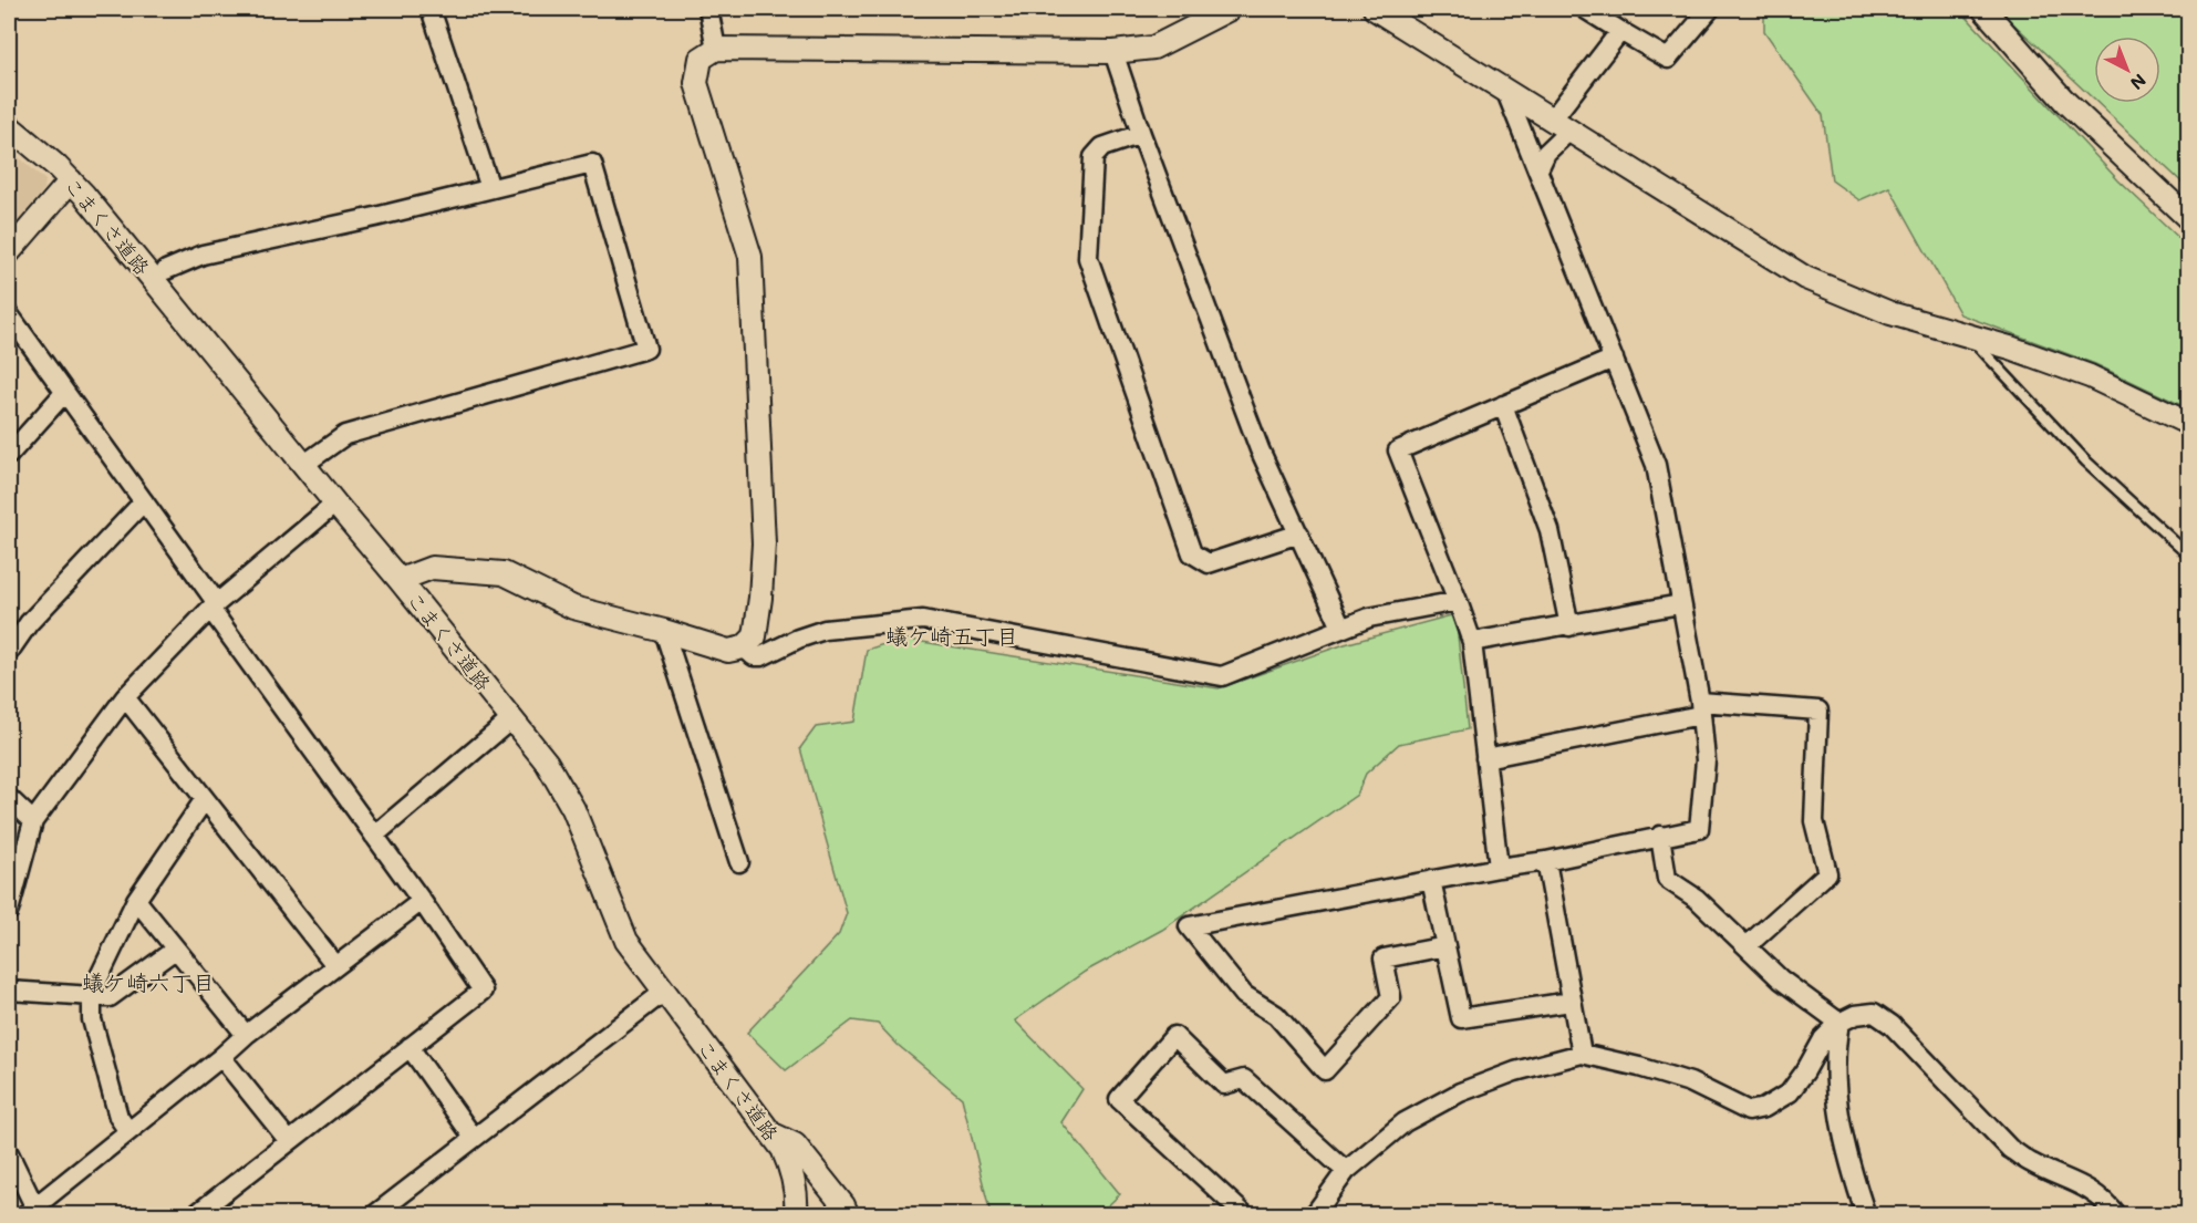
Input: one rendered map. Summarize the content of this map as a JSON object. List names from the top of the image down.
{
  "streets": {
    "street": ["こまくさ道路"]
  },
  "districts": ["蟻ケ崎五丁目", "蟻ケ崎六丁目"],
  "north": "bottom right"
}
